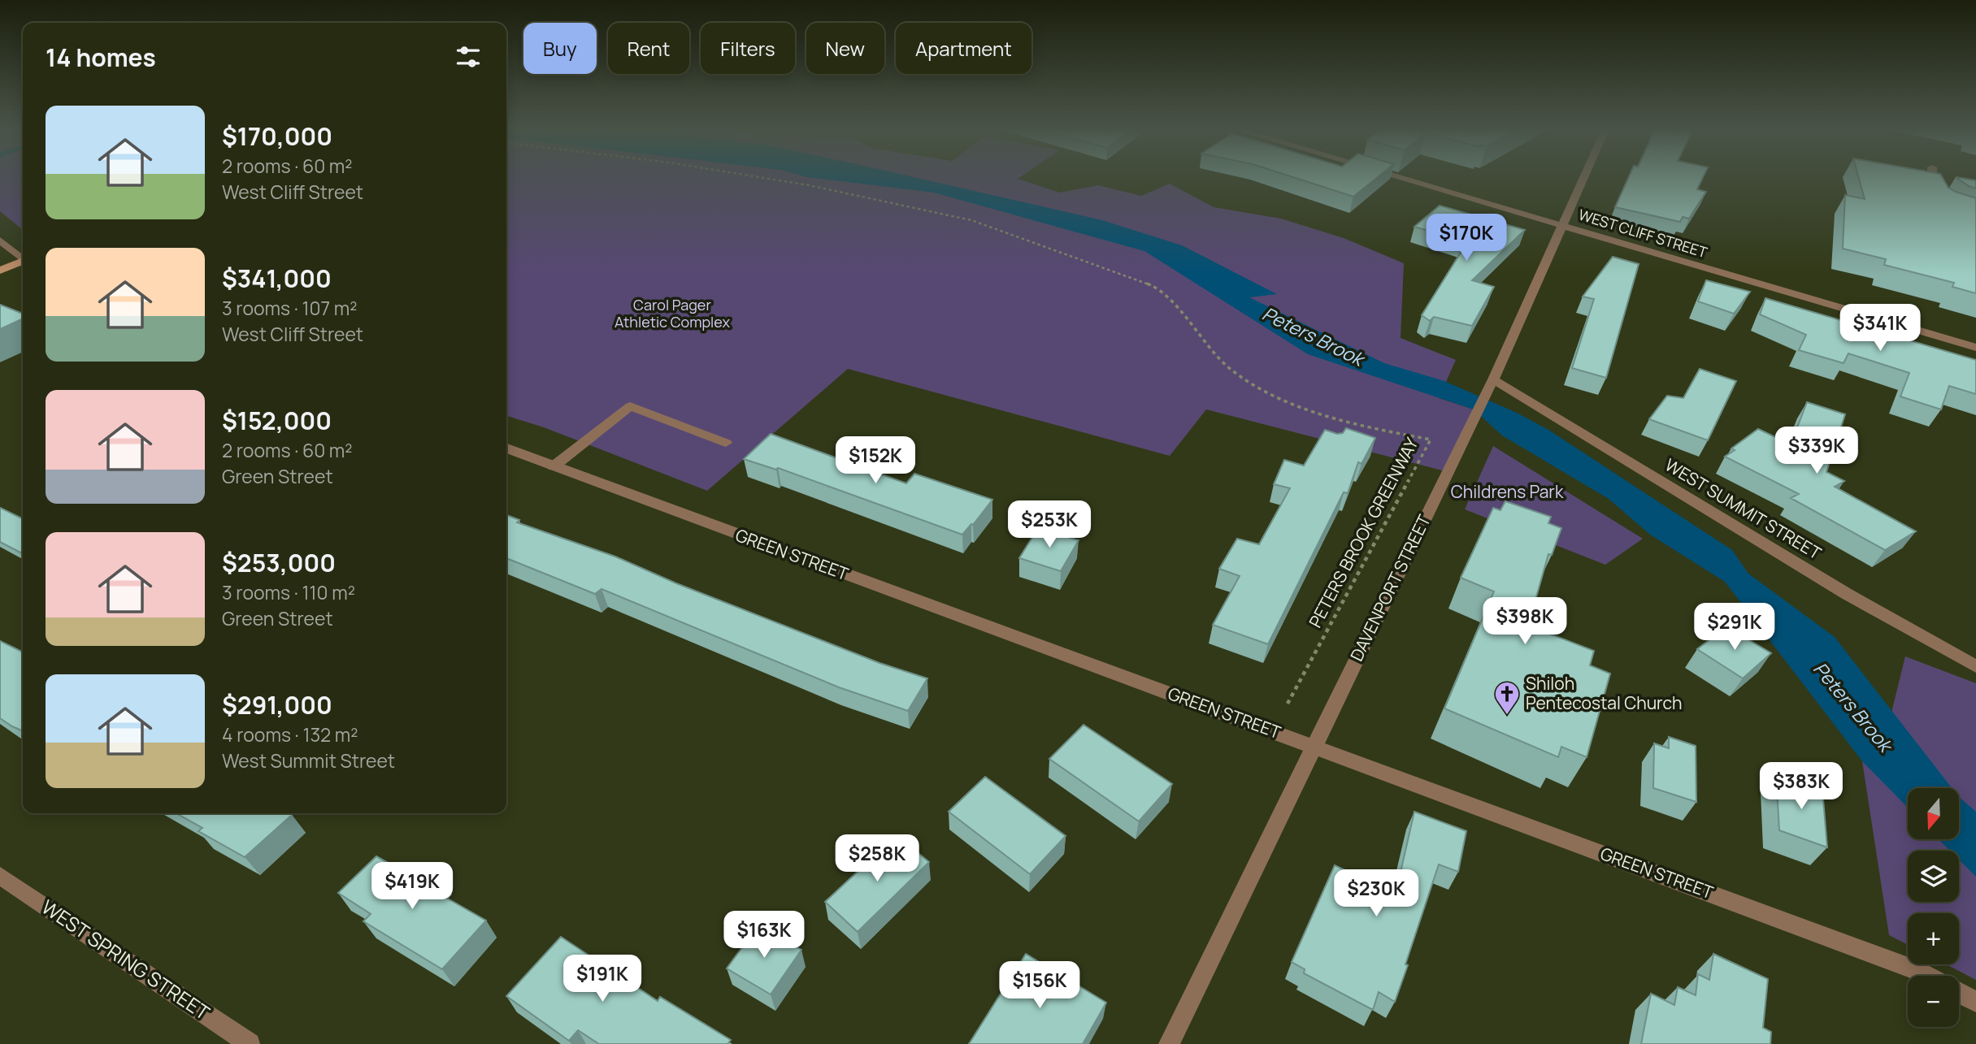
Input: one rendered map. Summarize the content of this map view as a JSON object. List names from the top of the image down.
{
  "streets": {
    "street": [
      "WEST CLIFF STREET",
      "WEST SUMMIT STREET",
      "GREEN STREET",
      "DAVENPORT STREET",
      "WEST SPRING STREET"
    ],
    "path": ["PETERS BROOK GREENWAY"]
  },
  "crossings": [
    ["WEST CLIFF STREET", "DAVENPORT STREET"],
    ["WEST SUMMIT STREET", "DAVENPORT STREET"],
    ["GREEN STREET", "DAVENPORT STREET"]
  ],
  "water": ["Peters Brook"],
  "parks": ["Carol Pager Athletic Complex", "Childrens Park"],
  "places": {
    "church": ["Shiloh Pentecostal Church"]
  },
  "north": "bottom",
  "page": {
    "chip": [
      "Buy",
      "Rent",
      "Filters",
      "New",
      "Apartment"
    ],
    "heading": "14 homes",
    "list": [
      {
        "name": "$170,000",
        "note": "2 rooms · 60 m² · West Cliff Street"
      },
      {
        "name": "$341,000",
        "note": "3 rooms · 107 m² · West Cliff Street"
      },
      {
        "name": "$152,000",
        "note": "2 rooms · 60 m² · Green Street"
      },
      {
        "name": "$253,000",
        "note": "3 rooms · 110 m² · Green Street"
      },
      {
        "name": "$291,000",
        "note": "4 rooms · 132 m² · West Summit Street"
      }
    ],
    "price": [
      "$170K",
      "$341K",
      "$339K",
      "$152K",
      "$253K",
      "$398K",
      "$291K",
      "$383K",
      "$258K",
      "$419K",
      "$230K",
      "$163K",
      "$191K",
      "$156K"
    ],
    "map_buttons": ["+", "−"]
  }
}
